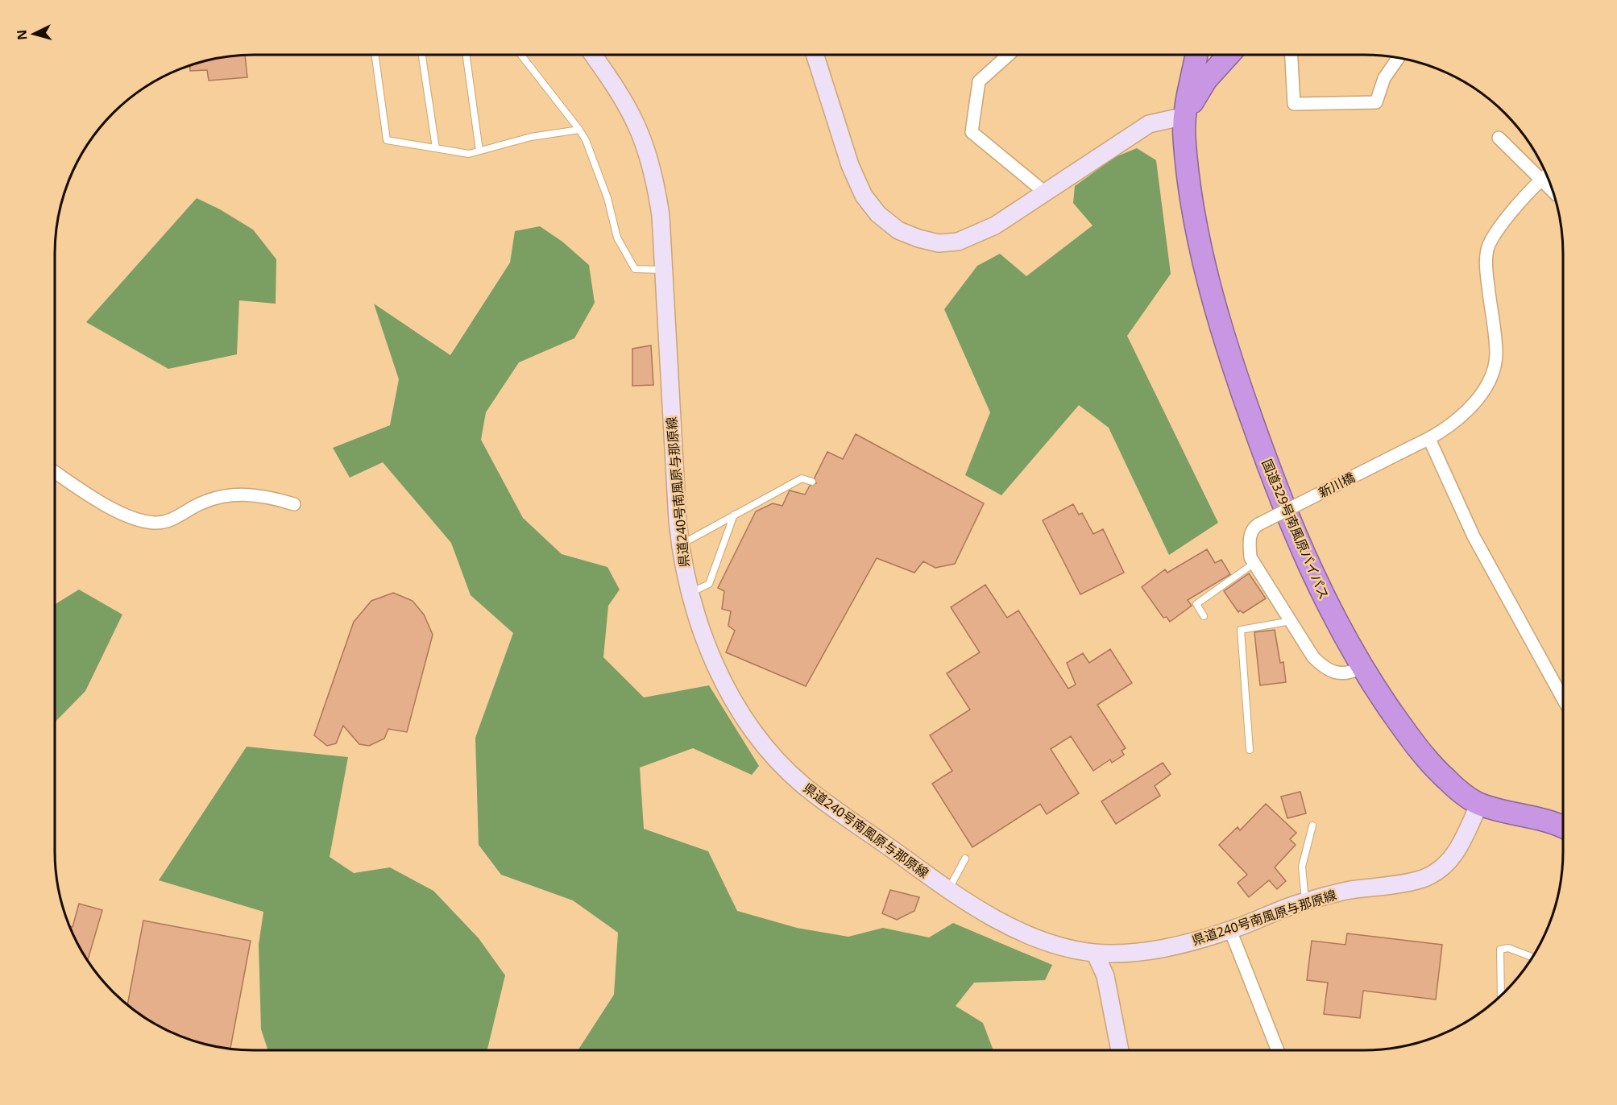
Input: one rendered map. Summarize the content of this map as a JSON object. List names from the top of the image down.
{
  "streets": {
    "highway": ["国道329号南風原バイパス"],
    "main road": ["県道240号南風原与那原線"],
    "street": ["新川橋"]
  },
  "crossings": [
    ["県道240号南風原与那原線", "国道329号南風原バイパス"]
  ],
  "north": "left"
}
